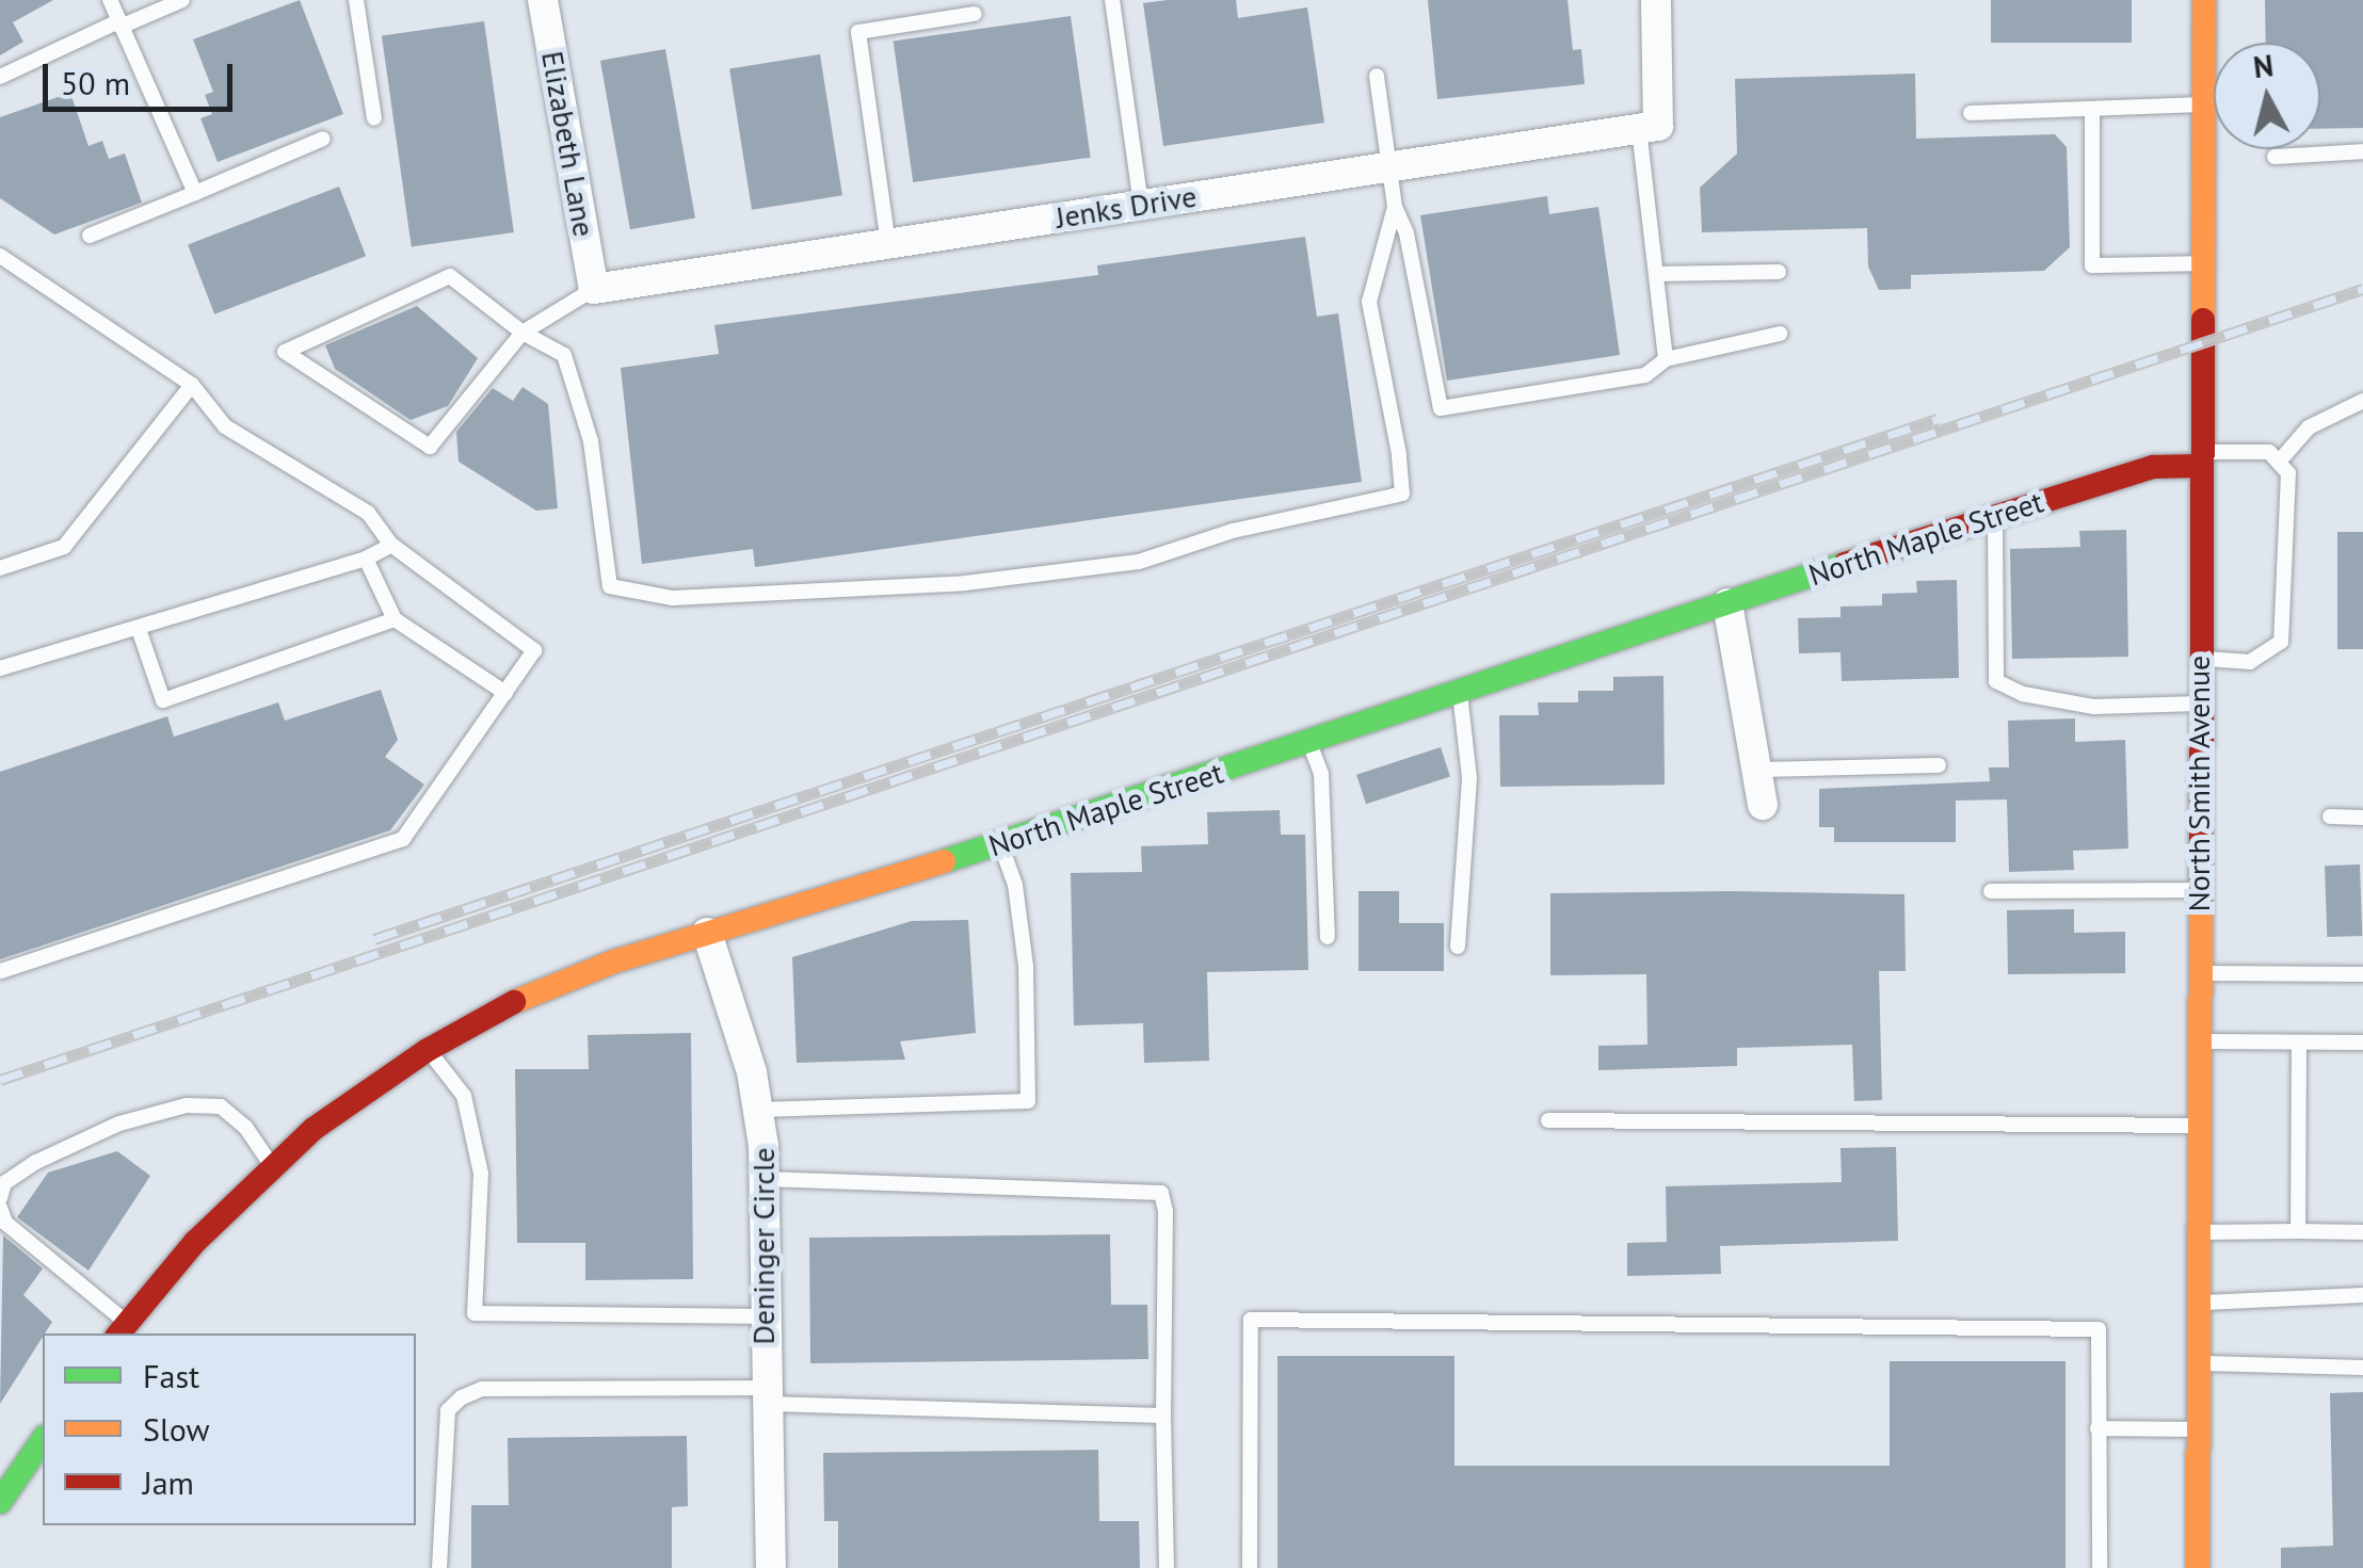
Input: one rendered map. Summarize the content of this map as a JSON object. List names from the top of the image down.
{
  "streets": {
    "main road": ["North Maple Street", "North Smith Avenue"],
    "street": ["Elizabeth Lane", "Jenks Drive", "Deninger Circle"]
  },
  "crossings": [
    ["Elizabeth Lane", "Jenks Drive"],
    ["North Maple Street", "North Smith Avenue"],
    ["North Maple Street", "Deninger Circle"]
  ],
  "legend": ["Fast", "Slow", "Jam"],
  "scale_bar": "50 m",
  "north": "top"
}
